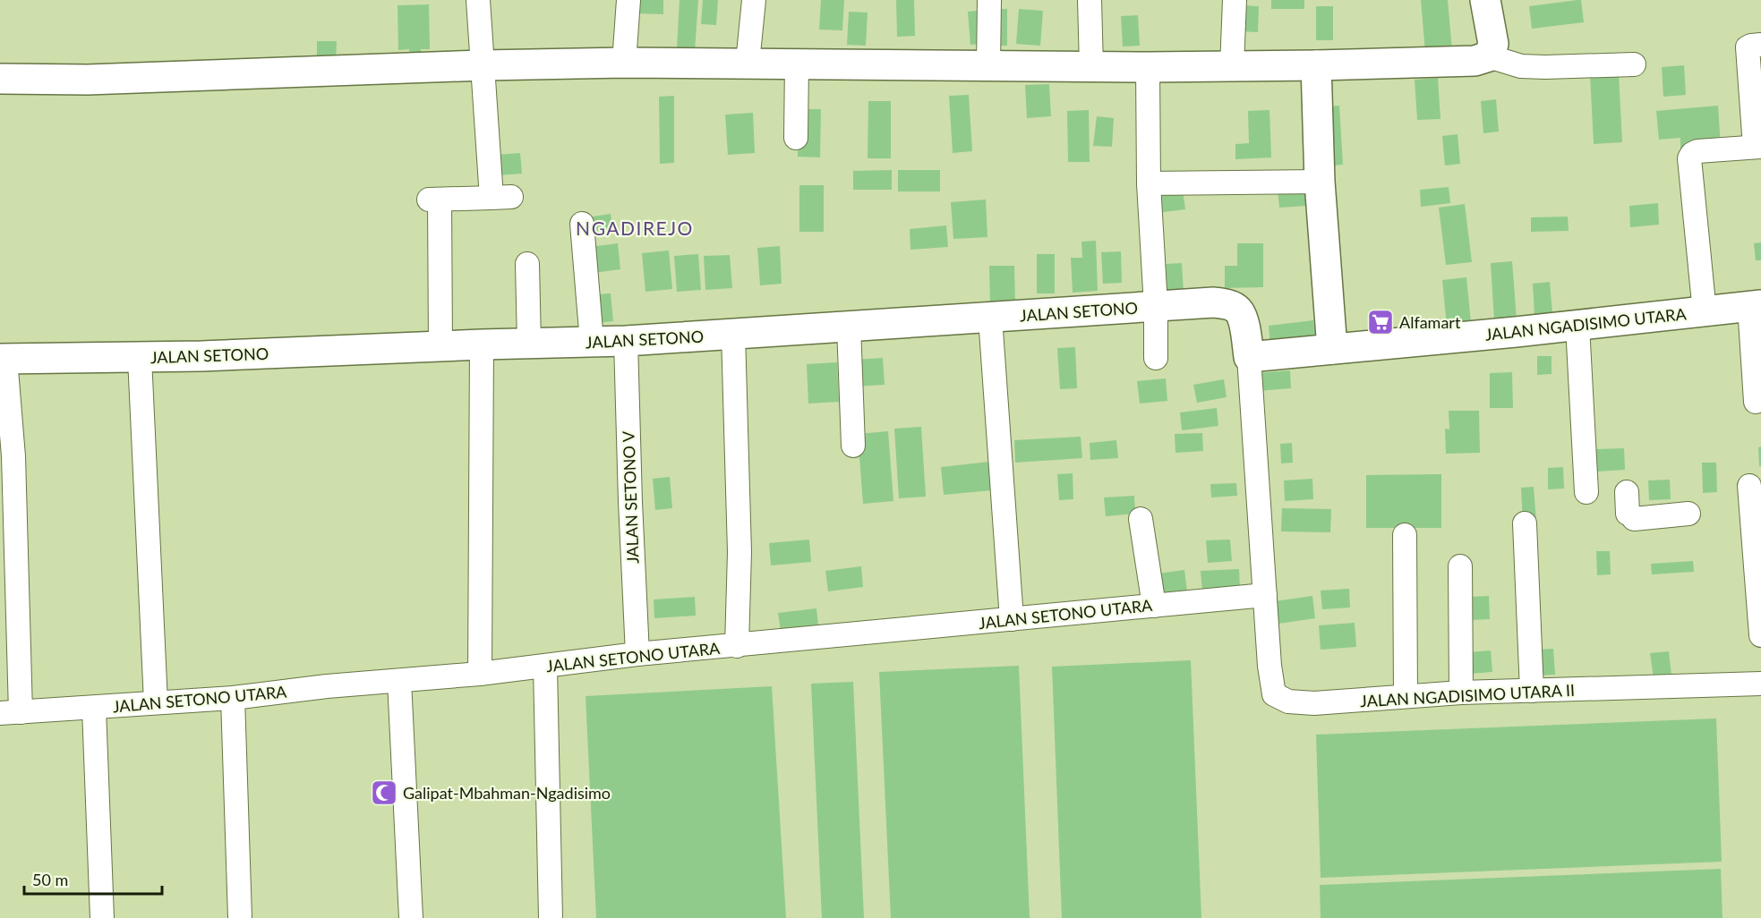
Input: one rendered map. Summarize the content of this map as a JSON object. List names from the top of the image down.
{
  "streets": {
    "street": [
      "JALAN SETONO",
      "JALAN NGADISIMO UTARA",
      "JALAN SETONO V",
      "JALAN SETONO UTARA",
      "JALAN NGADISIMO UTARA II"
    ]
  },
  "crossings": [
    ["JALAN SETONO", "JALAN NGADISIMO UTARA"],
    ["JALAN SETONO", "JALAN SETONO V"],
    ["JALAN SETONO V", "JALAN SETONO UTARA"],
    ["JALAN SETONO UTARA", "JALAN NGADISIMO UTARA II"]
  ],
  "districts": ["NGADIREJO"],
  "places": {
    "supermarket": ["Alfamart"],
    "mosque": ["Galipat-Mbahman-Ngadisimo"]
  },
  "scale_bar": "50 m"
}
